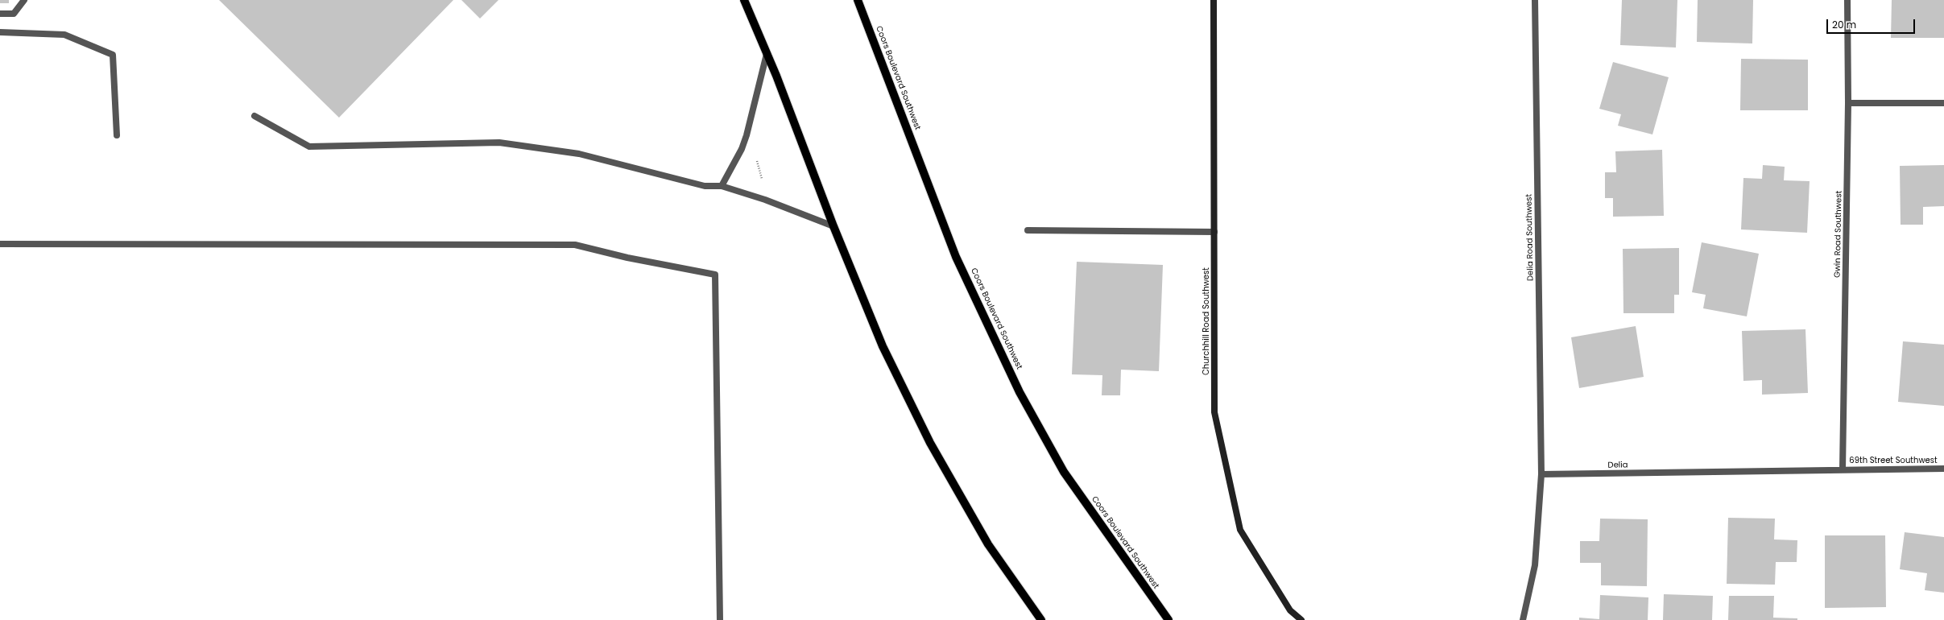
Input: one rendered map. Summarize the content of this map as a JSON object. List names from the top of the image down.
{
  "streets": {
    "main road": ["Coors Boulevard Southwest"],
    "street": [
      "Gwin Road Southwest",
      "Delia Road Southwest",
      "Churchhill Road Southwest",
      "69th Street Southwest",
      "Delia"
    ]
  },
  "crossings": [
    ["Gwin Road Southwest", "69th Street Southwest"],
    ["Gwin Road Southwest", "Delia"],
    ["Delia Road Southwest", "Delia"],
    ["69th Street Southwest", "Delia"]
  ],
  "scale_bar": "20 m"
}
